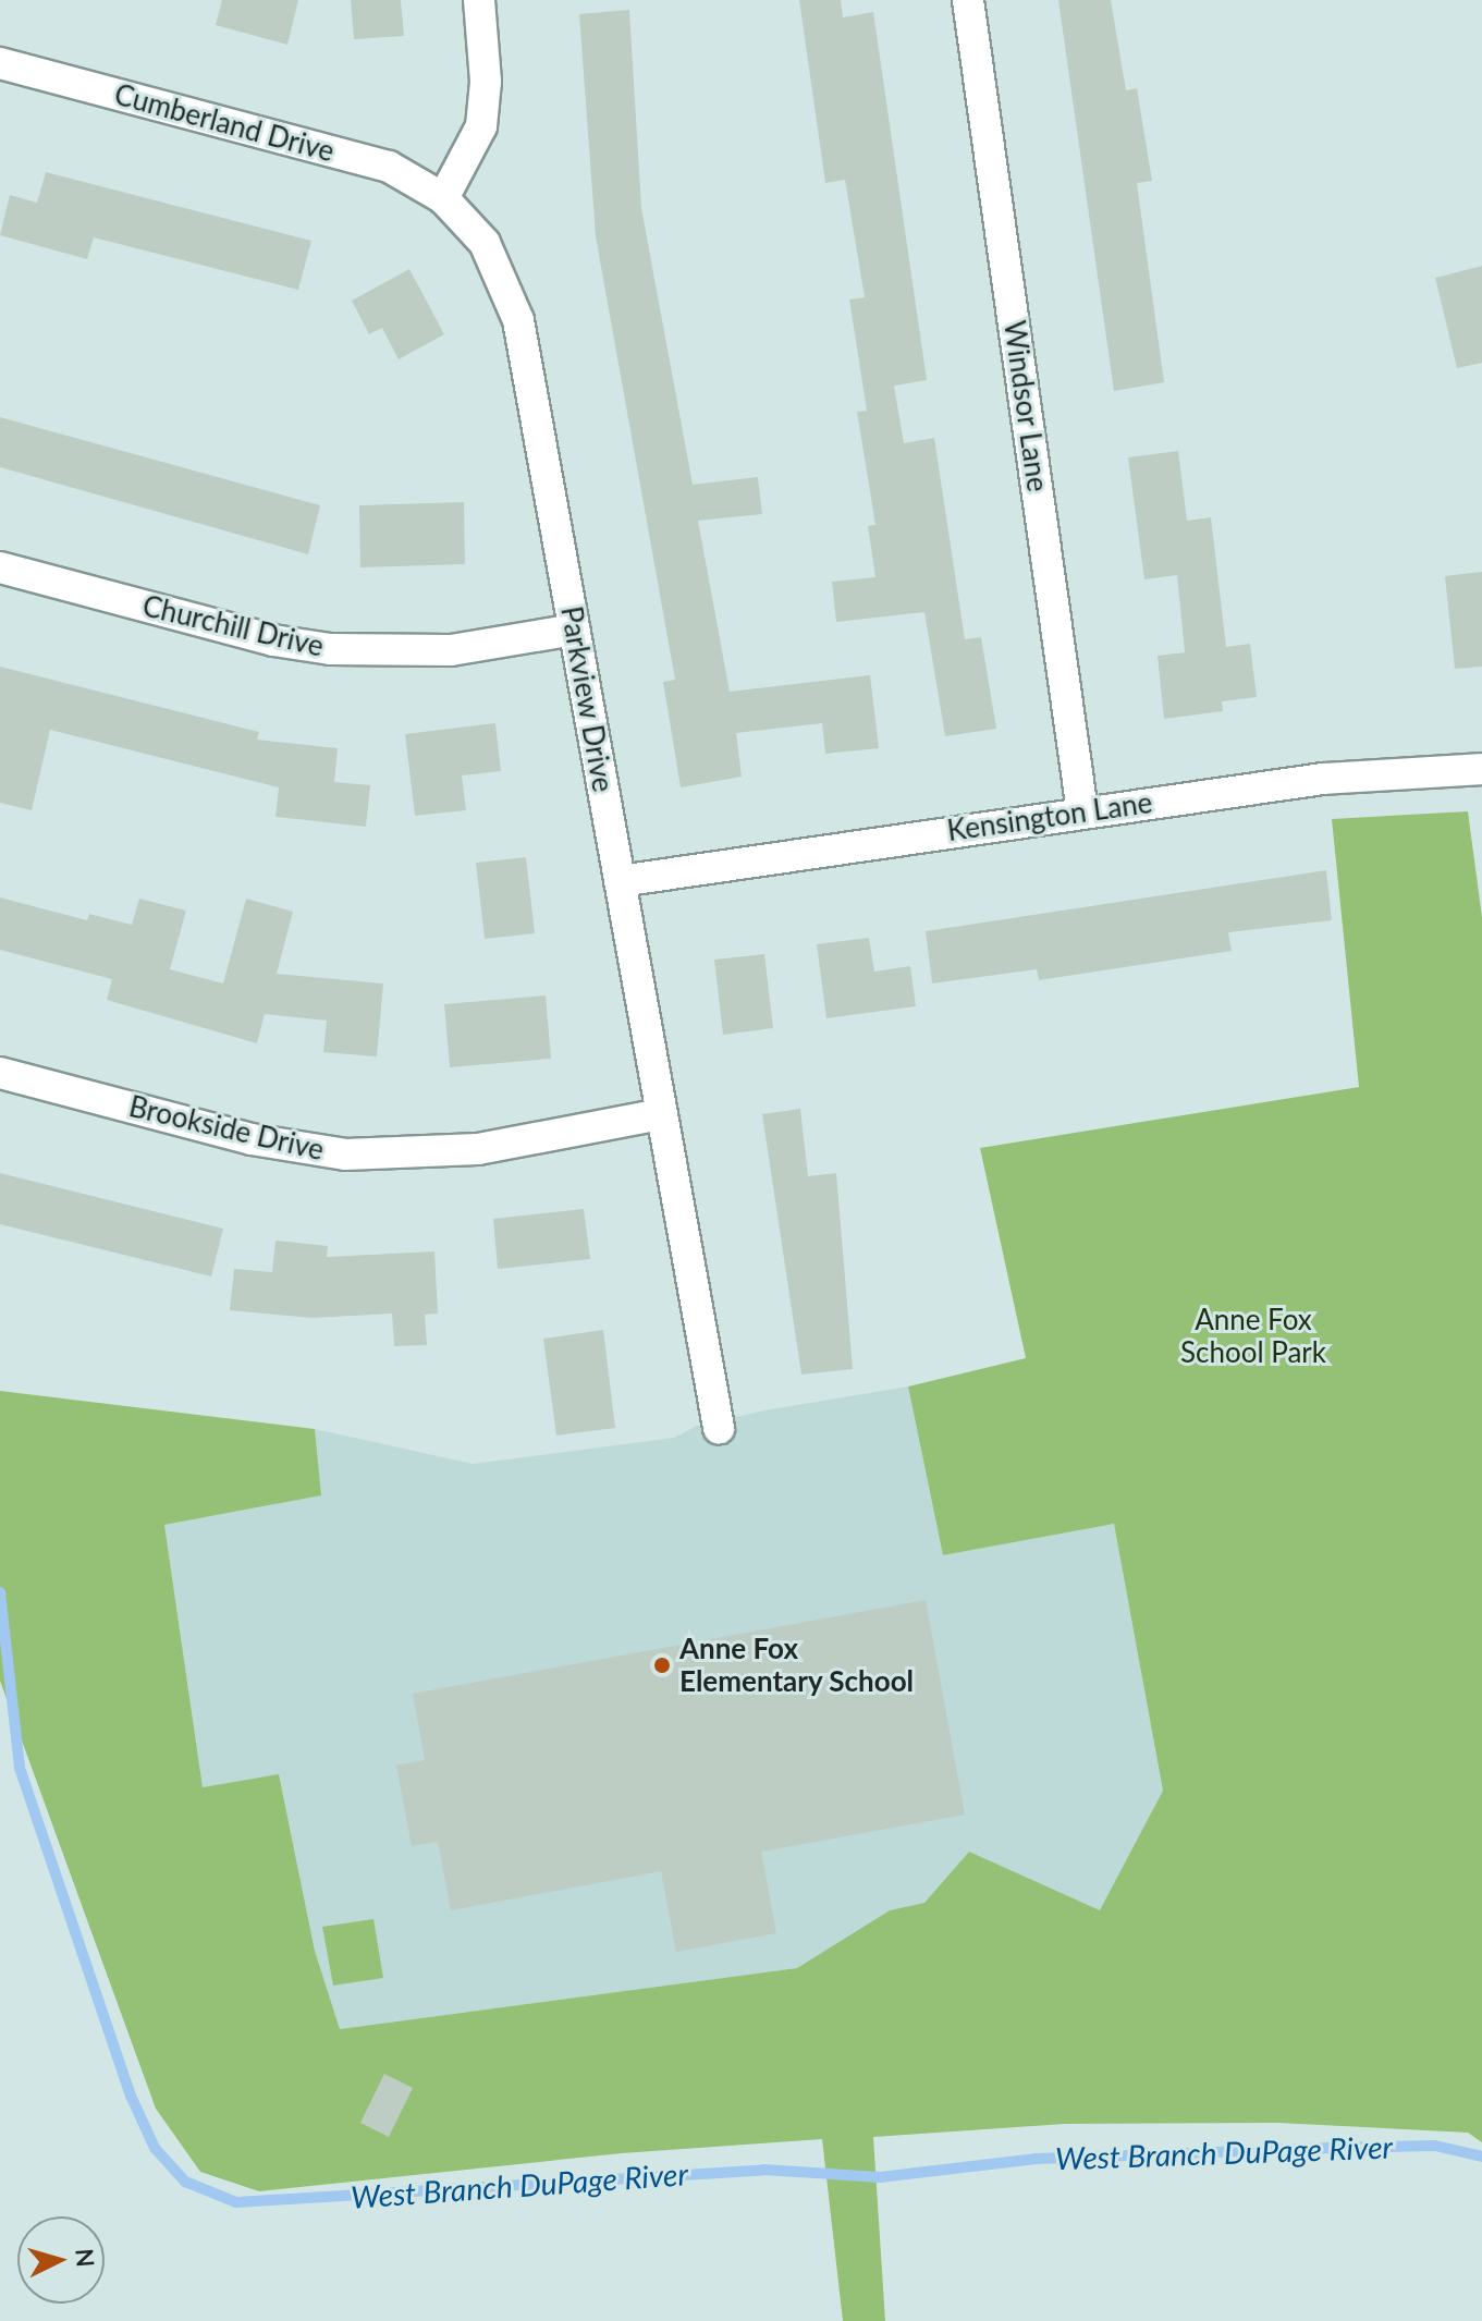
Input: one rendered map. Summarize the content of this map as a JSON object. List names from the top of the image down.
{
  "streets": {
    "street": [
      "Cumberland Drive",
      "Windsor Lane",
      "Churchill Drive",
      "Parkview Drive",
      "Kensington Lane",
      "Brookside Drive"
    ]
  },
  "crossings": [
    ["Cumberland Drive", "Parkview Drive"],
    ["Windsor Lane", "Kensington Lane"],
    ["Churchill Drive", "Parkview Drive"],
    ["Parkview Drive", "Kensington Lane"],
    ["Parkview Drive", "Brookside Drive"]
  ],
  "water": ["West Branch DuPage River"],
  "parks": ["Anne Fox School Park"],
  "places": ["Anne Fox Elementary School"],
  "north": "right"
}
